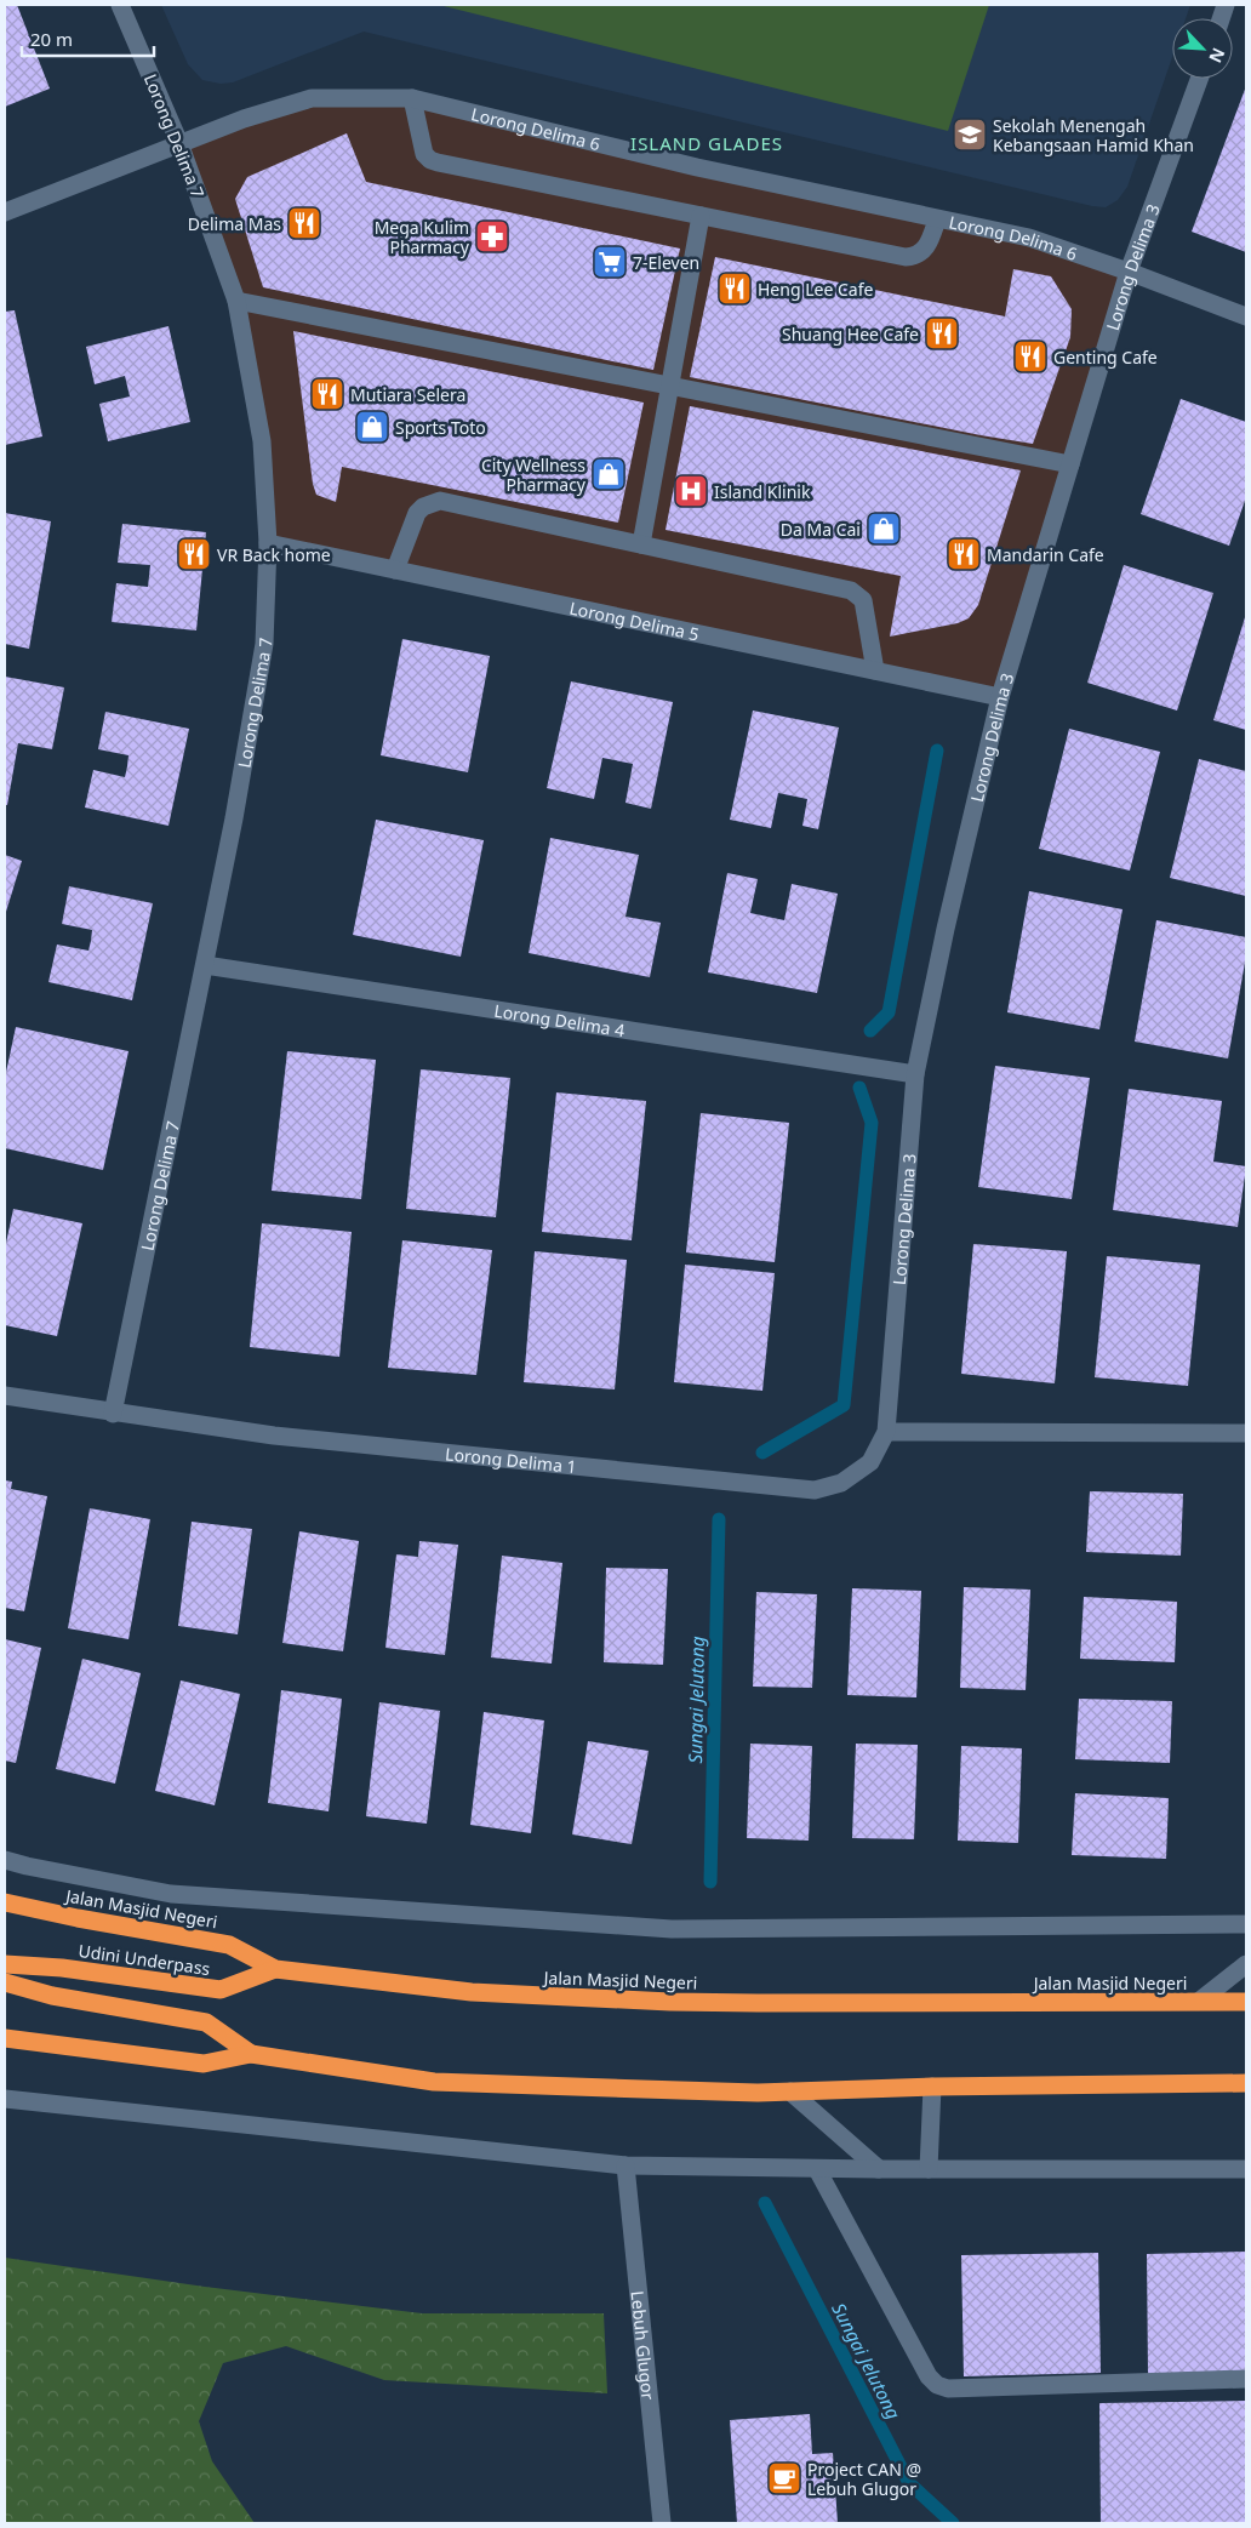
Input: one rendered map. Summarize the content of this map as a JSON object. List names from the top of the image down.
{
  "streets": {
    "highway": ["Jalan Masjid Negeri", "Udini Underpass"],
    "street": [
      "Lorong Delima 6",
      "Lorong Delima 7",
      "Lorong Delima 3",
      "Lorong Delima 5",
      "Lorong Delima 4",
      "Lorong Delima 1",
      "Lebuh Glugor"
    ]
  },
  "crossings": [
    ["Lorong Delima 6", "Lorong Delima 7"],
    ["Lorong Delima 6", "Lorong Delima 3"],
    ["Lorong Delima 7", "Lorong Delima 5"],
    ["Lorong Delima 7", "Lorong Delima 4"],
    ["Lorong Delima 7", "Lorong Delima 1"],
    ["Lorong Delima 3", "Lorong Delima 5"],
    ["Lorong Delima 3", "Lorong Delima 4"],
    ["Lorong Delima 3", "Lorong Delima 1"],
    ["Jalan Masjid Negeri", "Udini Underpass"]
  ],
  "districts": ["ISLAND GLADES"],
  "water": ["Sungai Jelutong"],
  "places": {
    "school or university": ["Sekolah Menengah Kebangsaan Hamid Khan"],
    "restaurant": [
      "Delima Mas",
      "Heng Lee Cafe",
      "Shuang Hee Cafe",
      "Genting Cafe",
      "Mutiara Selera",
      "VR Back home",
      "Mandarin Cafe"
    ],
    "pharmacy": ["Mega Kulim Pharmacy"],
    "supermarket": ["7-Eleven"],
    "shop": ["Sports Toto", "City Wellness Pharmacy", "Da Ma Cai"],
    "hospital": ["Island Klinik"],
    "cafe": ["Project CAN @ Lebuh Glugor"]
  },
  "scale_bar": "20 m",
  "north": "bottom right"
}
